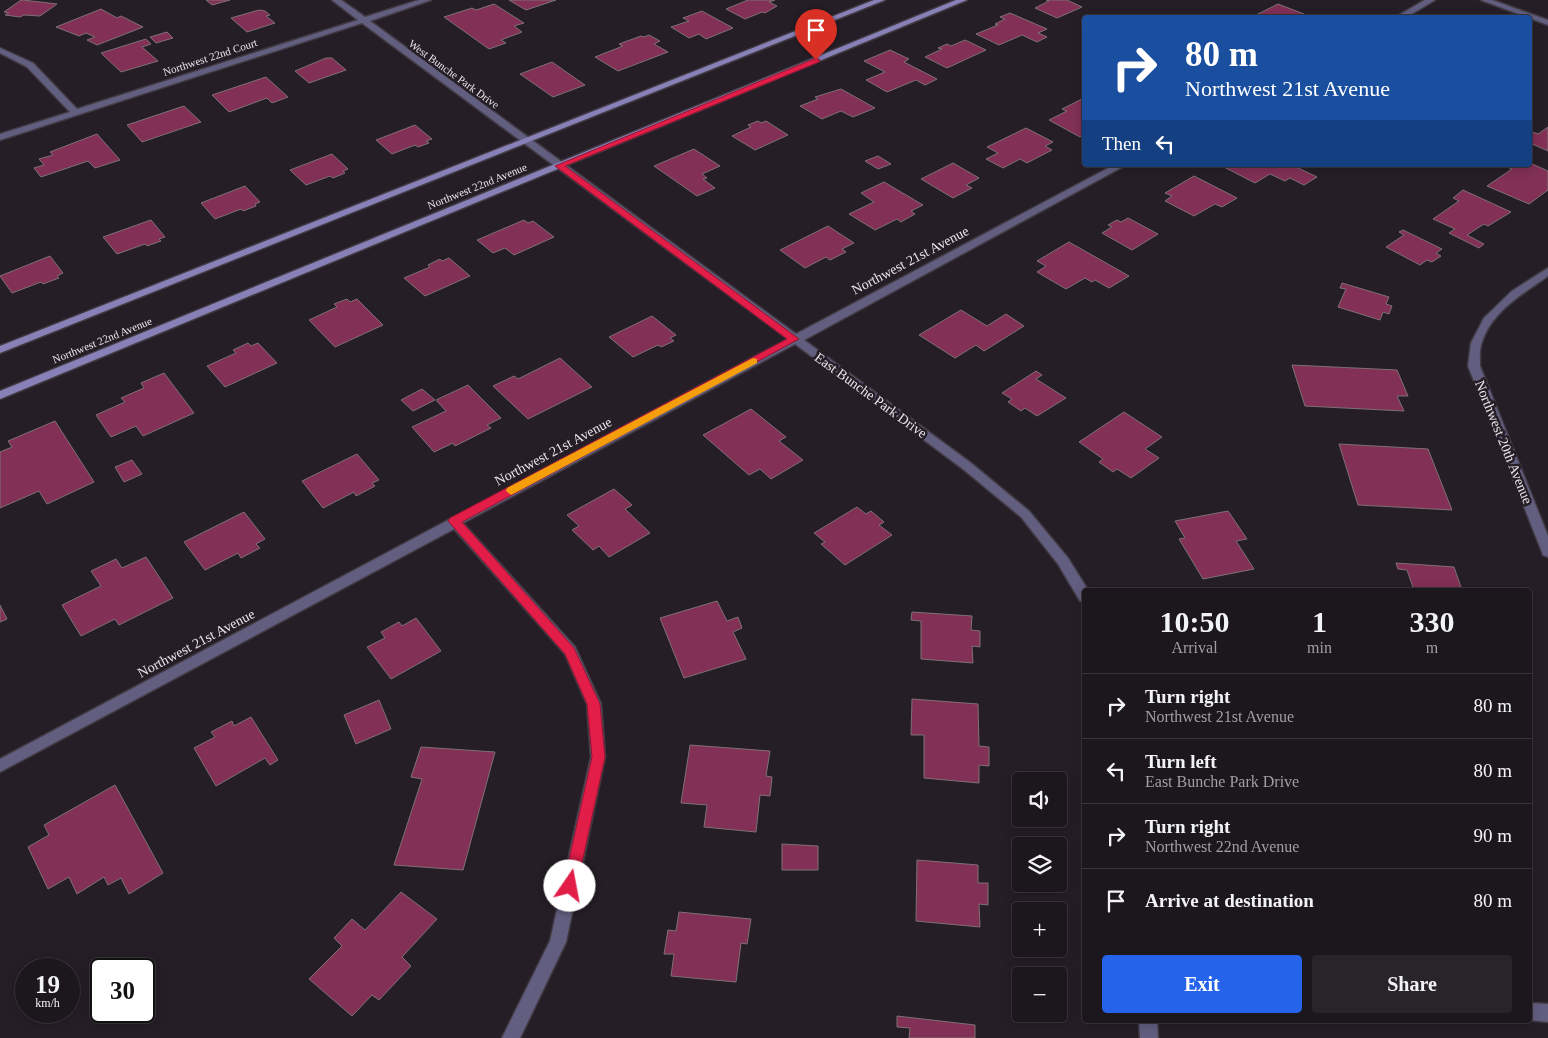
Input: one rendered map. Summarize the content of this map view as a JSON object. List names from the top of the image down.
{
  "streets": {
    "main road": ["Northwest 22nd Avenue"],
    "street": [
      "Northwest 22nd Court",
      "West Bunche Park Drive",
      "Northwest 21st Avenue",
      "East Bunche Park Drive",
      "Northwest 20th Avenue"
    ]
  },
  "crossings": [
    ["Northwest 22nd Court", "West Bunche Park Drive"],
    ["West Bunche Park Drive", "Northwest 22nd Avenue"],
    ["West Bunche Park Drive", "East Bunche Park Drive"],
    ["Northwest 22nd Avenue", "East Bunche Park Drive"],
    ["Northwest 21st Avenue", "East Bunche Park Drive"]
  ],
  "page": {
    "turn": ["80 m", "Northwest 21st Avenue"],
    "then": "Then",
    "eta": [
      "10:50",
      "Arrival",
      "1",
      "min",
      "330",
      "m"
    ],
    "list": [
      {
        "name": "Turn right",
        "note": "Northwest 21st Avenue",
        "value": "80 m"
      },
      {
        "name": "Turn left",
        "note": "East Bunche Park Drive",
        "value": "80 m"
      },
      {
        "name": "Turn right",
        "note": "Northwest 22nd Avenue",
        "value": "90 m"
      },
      {
        "name": "Arrive at destination",
        "value": "80 m"
      }
    ],
    "map_buttons": ["+", "−"],
    "buttons": ["Exit", "Share"],
    "speed": "19 km/h",
    "limit": "30"
  }
}
